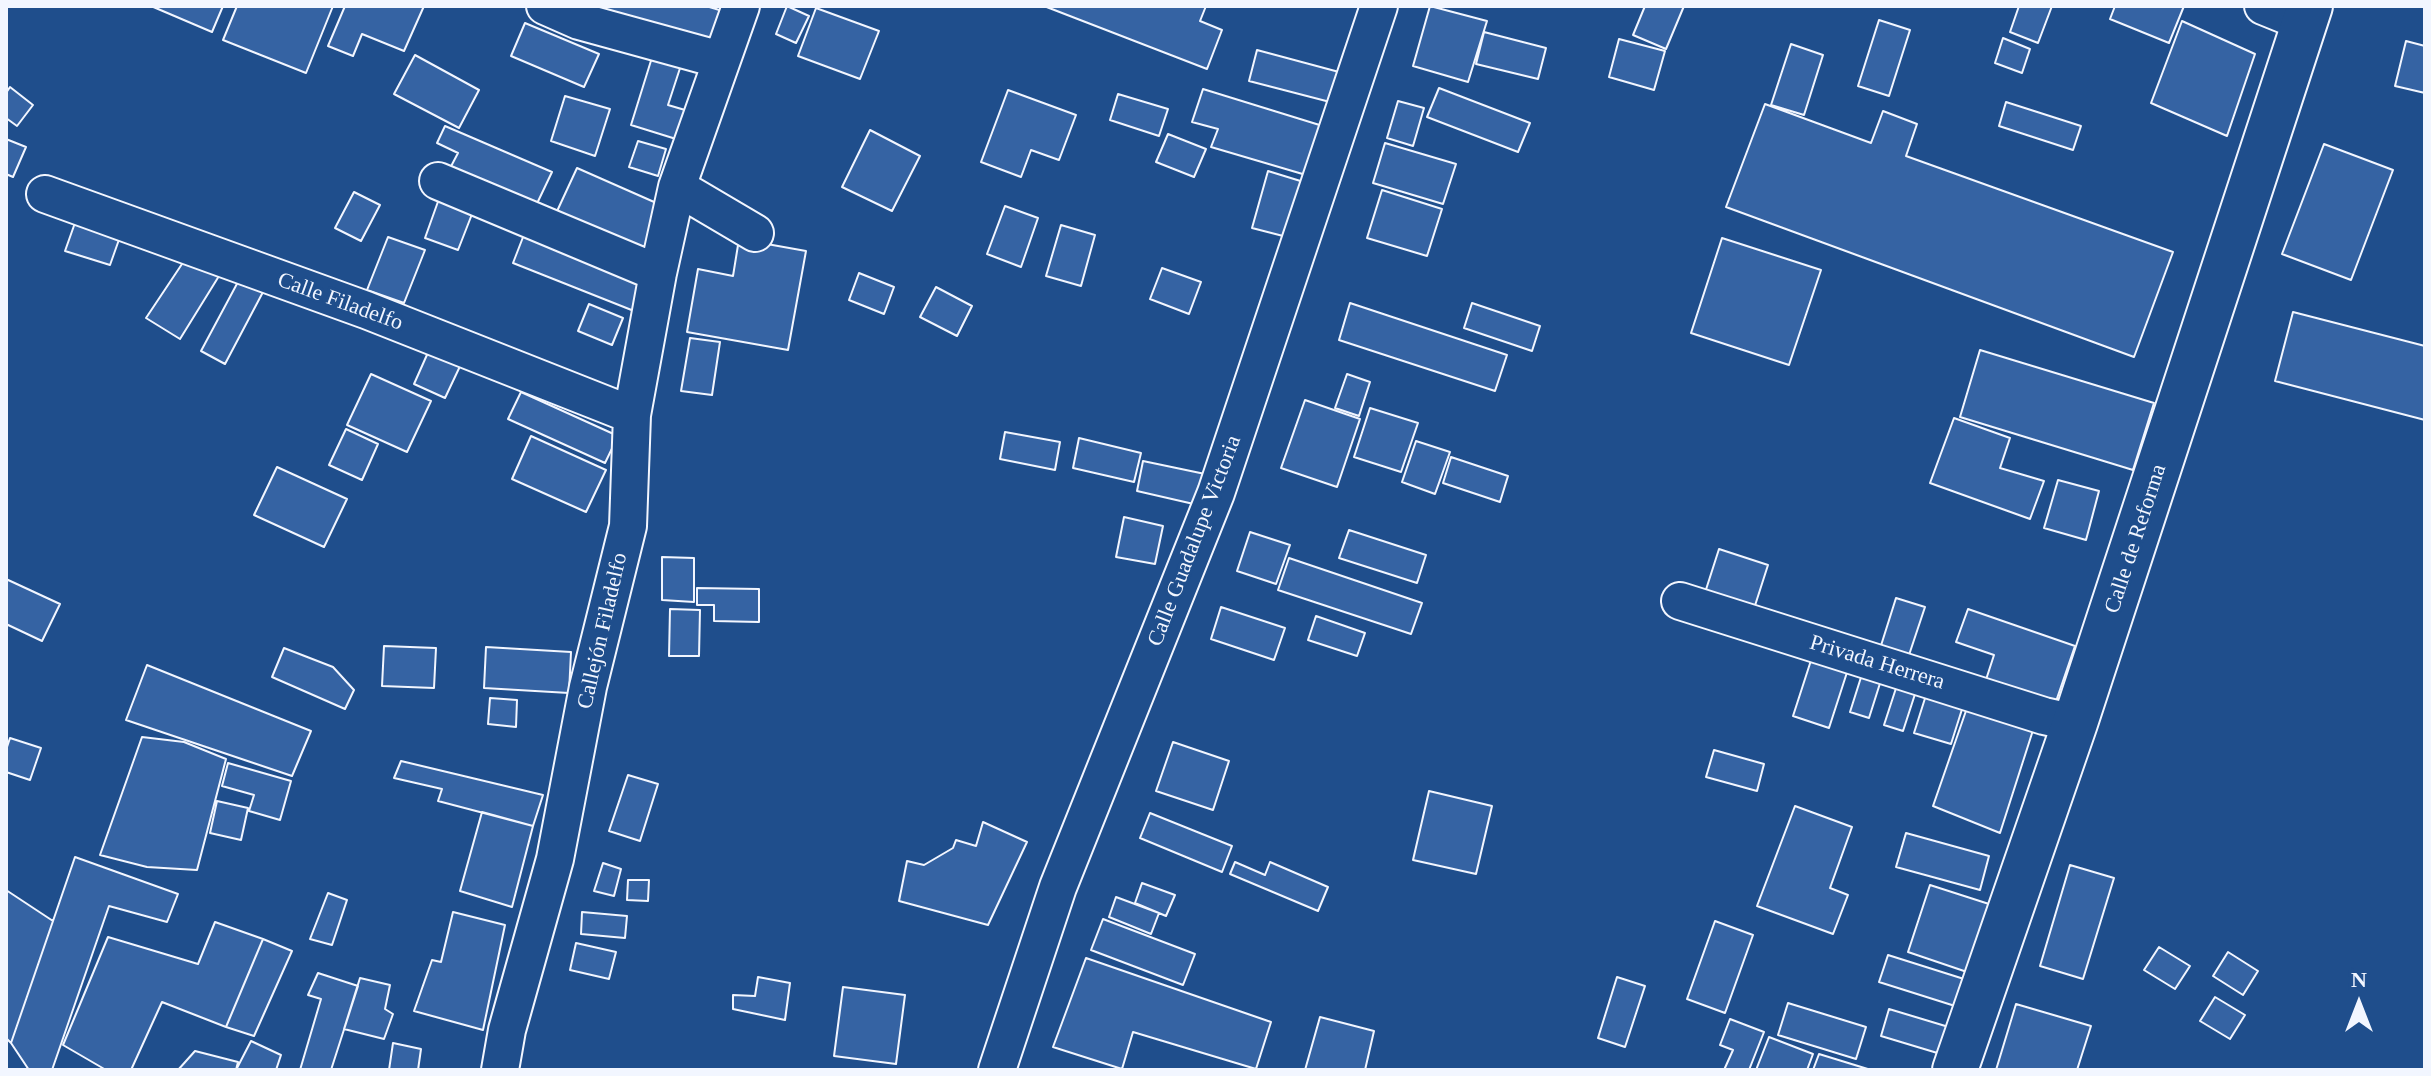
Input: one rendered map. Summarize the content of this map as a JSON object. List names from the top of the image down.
{
  "streets": {
    "main road": ["Calle de Reforma"],
    "street": [
      "Calle Filadelfo",
      "Calle Guadalupe Victoria",
      "Callejón Filadelfo",
      "Privada Herrera"
    ]
  },
  "crossings": [
    ["Calle Filadelfo", "Callejón Filadelfo"],
    ["Calle de Reforma", "Privada Herrera"]
  ],
  "north": "top"
}
